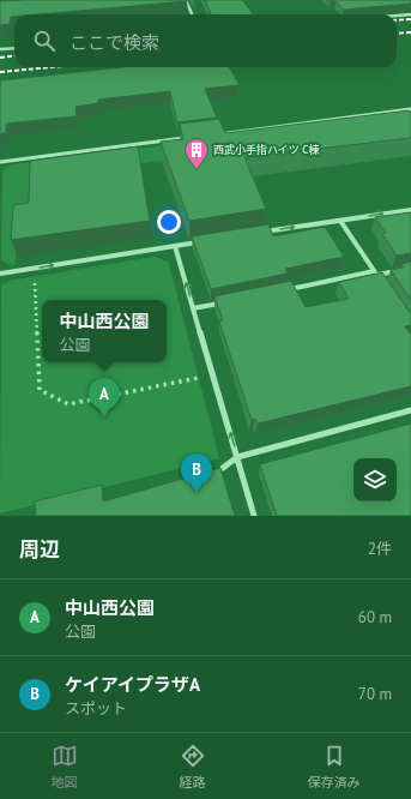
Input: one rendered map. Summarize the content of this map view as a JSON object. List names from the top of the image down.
{
  "places": {
    "building": ["西武小手指ハイツ C棟"]
  },
  "page": {
    "search": "ここで検索",
    "popup": ["中山西公園", "公園"],
    "pins": ["A", "B"],
    "heading": ["周辺", "2件"],
    "list": [
      {
        "mark": "A",
        "name": "中山西公園",
        "note": "公園",
        "value": "60 m"
      },
      {
        "mark": "B",
        "name": "ケイアイプラザA",
        "note": "スポット",
        "value": "70 m"
      }
    ],
    "nav": ["地図", "経路", "保存済み"]
  }
}
